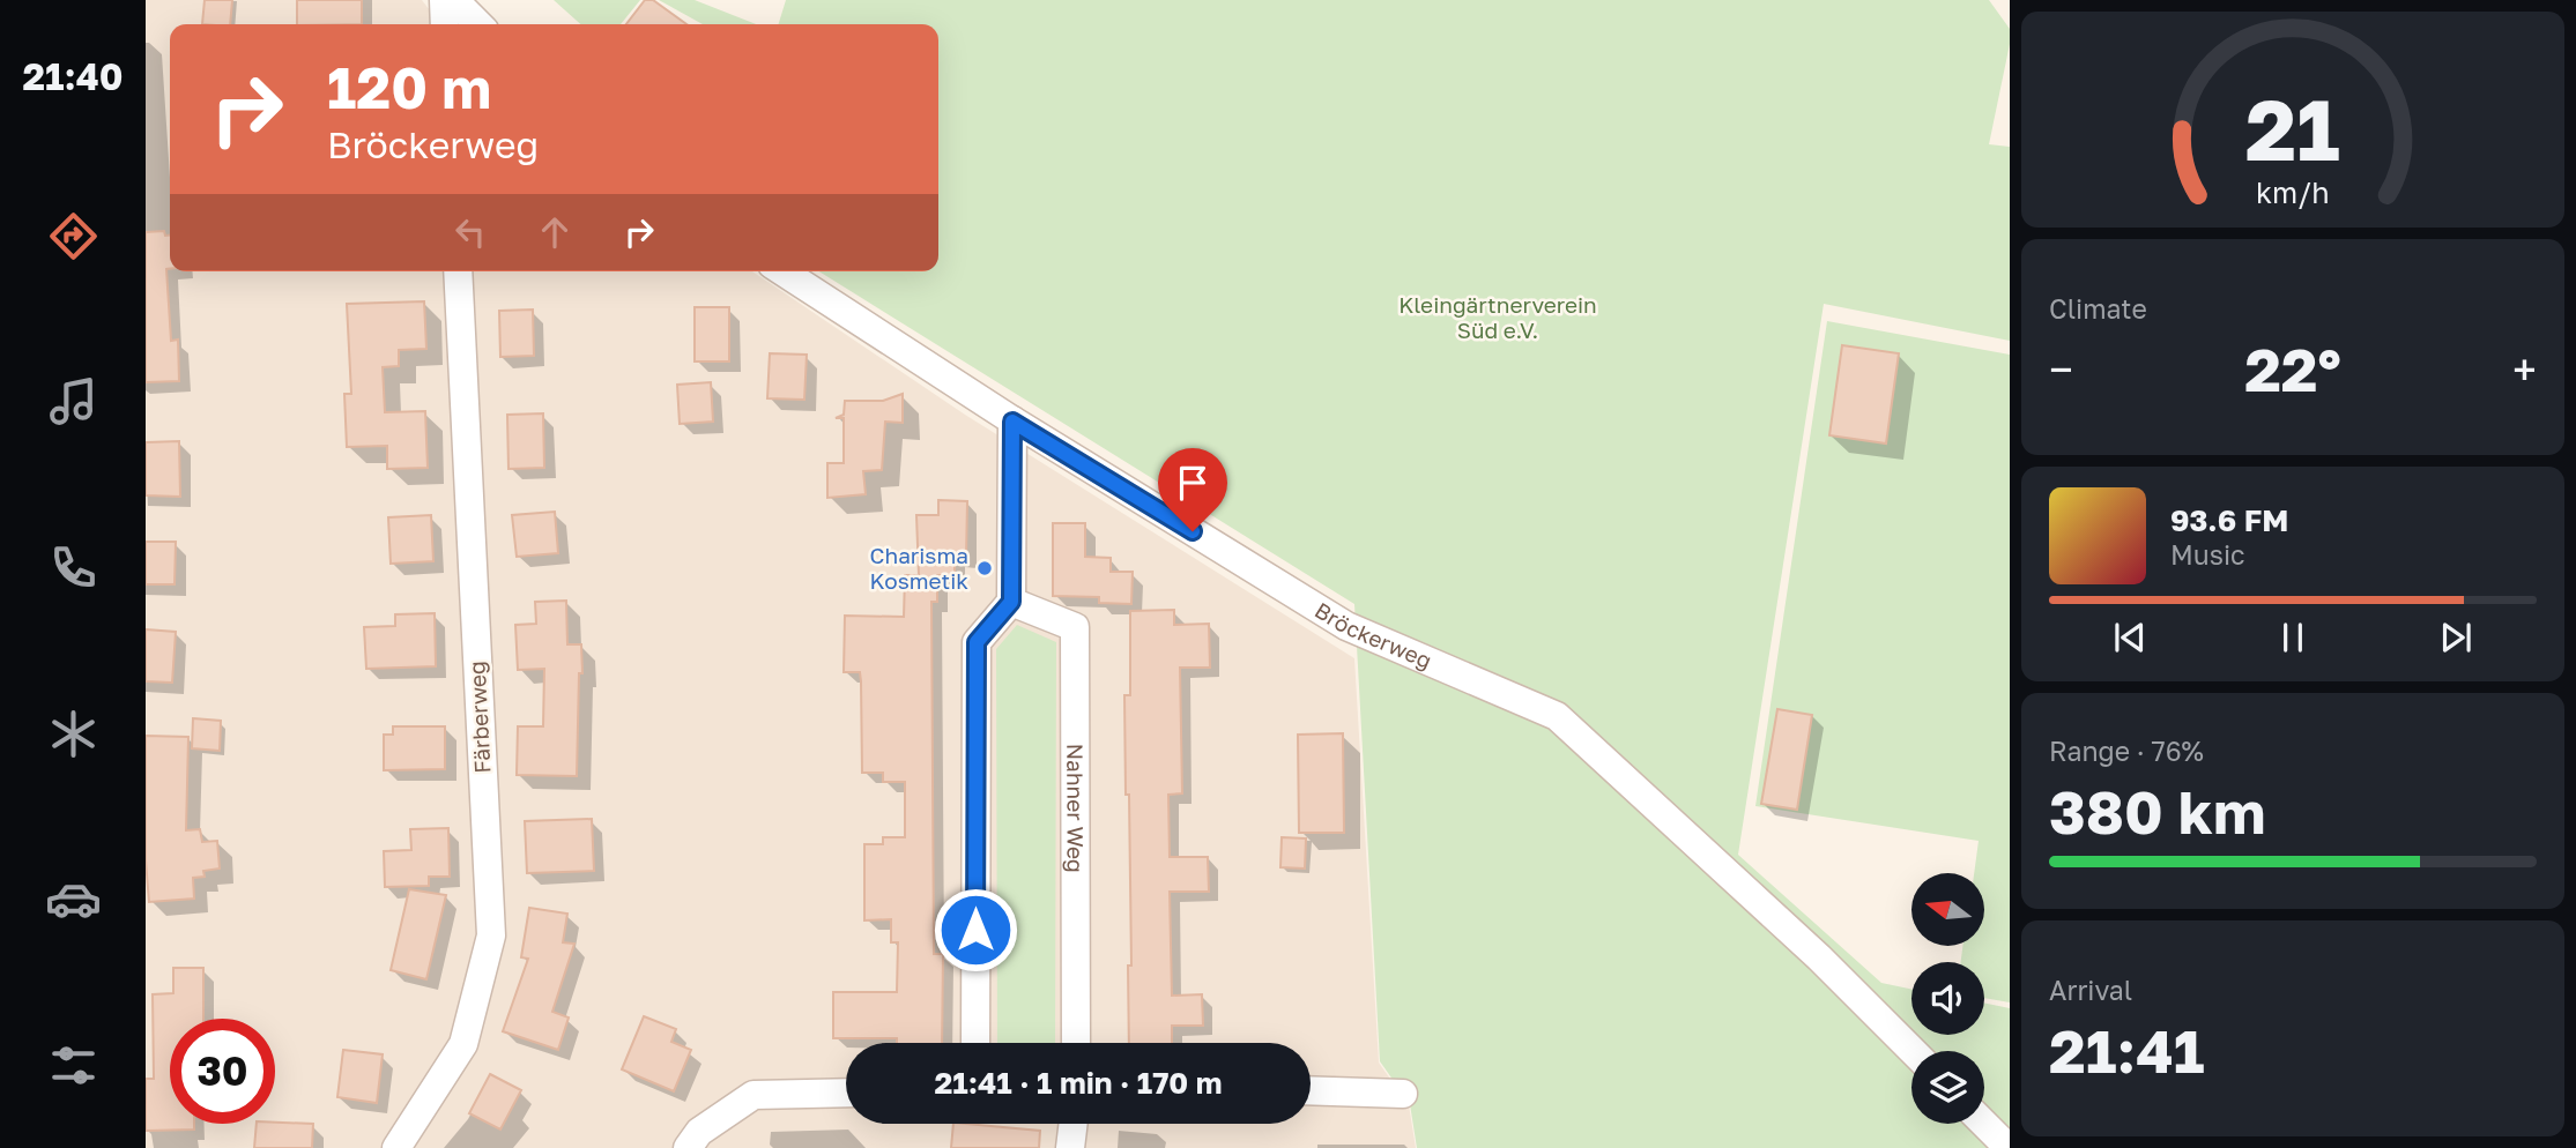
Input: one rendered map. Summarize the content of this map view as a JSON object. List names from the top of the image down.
{
  "streets": {
    "street": ["Bröckerweg", "Färberweg", "Nahner Weg"]
  },
  "parks": ["Kleingärtnerverein Süd e.V."],
  "places": ["Charisma Kosmetik"],
  "north": "left",
  "page": {
    "tabs": "21:40",
    "turn": ["120 m", "Bröckerweg"],
    "tile": [
      "Climate",
      ["Range · 76%", "380 km"],
      ["Arrival", "21:41"]
    ],
    "heat": ["−", "22°", "+"],
    "song": ["93.6 FM", "Music"],
    "limit": "30",
    "trip": "21:41 · 1 min · 170 m",
    "gauge": ["21", "km/h"]
  }
}
